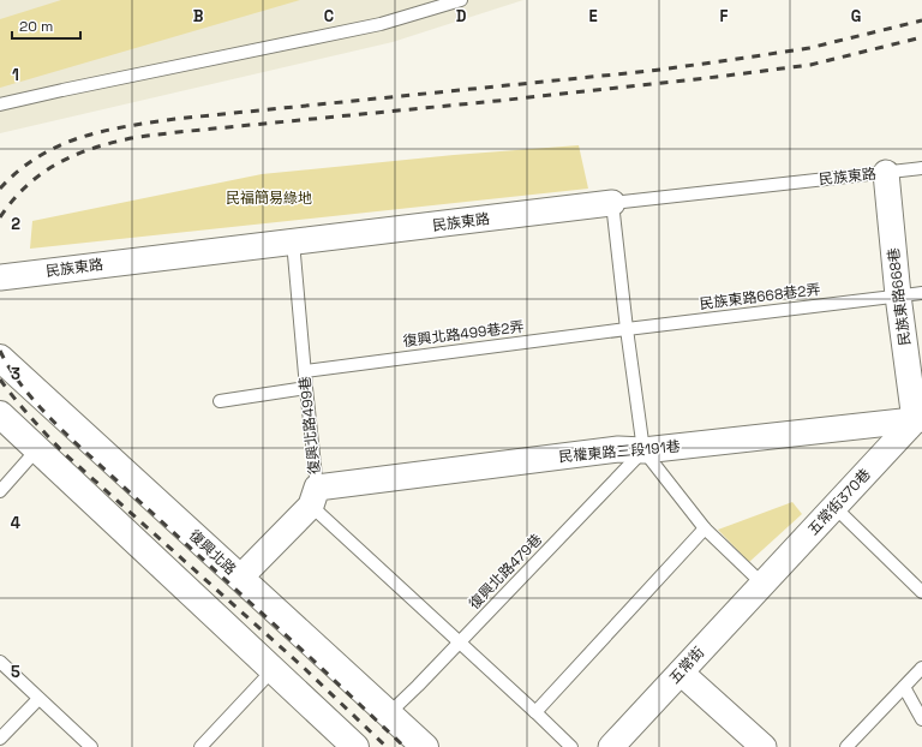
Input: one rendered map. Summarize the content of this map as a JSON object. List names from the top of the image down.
{
  "streets": {
    "main road": ["復興北路"],
    "street": [
      "民族東路",
      "民族東路668巷",
      "民權東路三段191巷",
      "五常街370巷",
      "五常街"
    ],
    "lane": [
      "民族東路668巷2弄",
      "復興北路499巷2弄",
      "復興北路499巷",
      "復興北路479巷"
    ]
  },
  "crossings": [
    ["民族東路", "民族東路668巷"],
    ["民族東路", "復興北路499巷"],
    ["民族東路668巷2弄", "民族東路668巷"],
    ["民族東路668巷2弄", "復興北路499巷2弄"],
    ["民族東路668巷", "民權東路三段191巷"],
    ["民族東路668巷", "五常街370巷"],
    ["復興北路499巷2弄", "復興北路499巷"],
    ["復興北路499巷", "民權東路三段191巷"],
    ["民權東路三段191巷", "五常街370巷"],
    ["民權東路三段191巷", "復興北路479巷"],
    ["五常街370巷", "五常街"],
    ["復興北路", "復興北路479巷"]
  ],
  "parks": ["民福簡易綠地"],
  "scale_bar": "20 m",
  "grid": {
    "columns": [
      "B",
      "C",
      "D",
      "E",
      "F",
      "G"
    ],
    "rows": [
      "1",
      "2",
      "3",
      "4",
      "5"
    ]
  }
}
